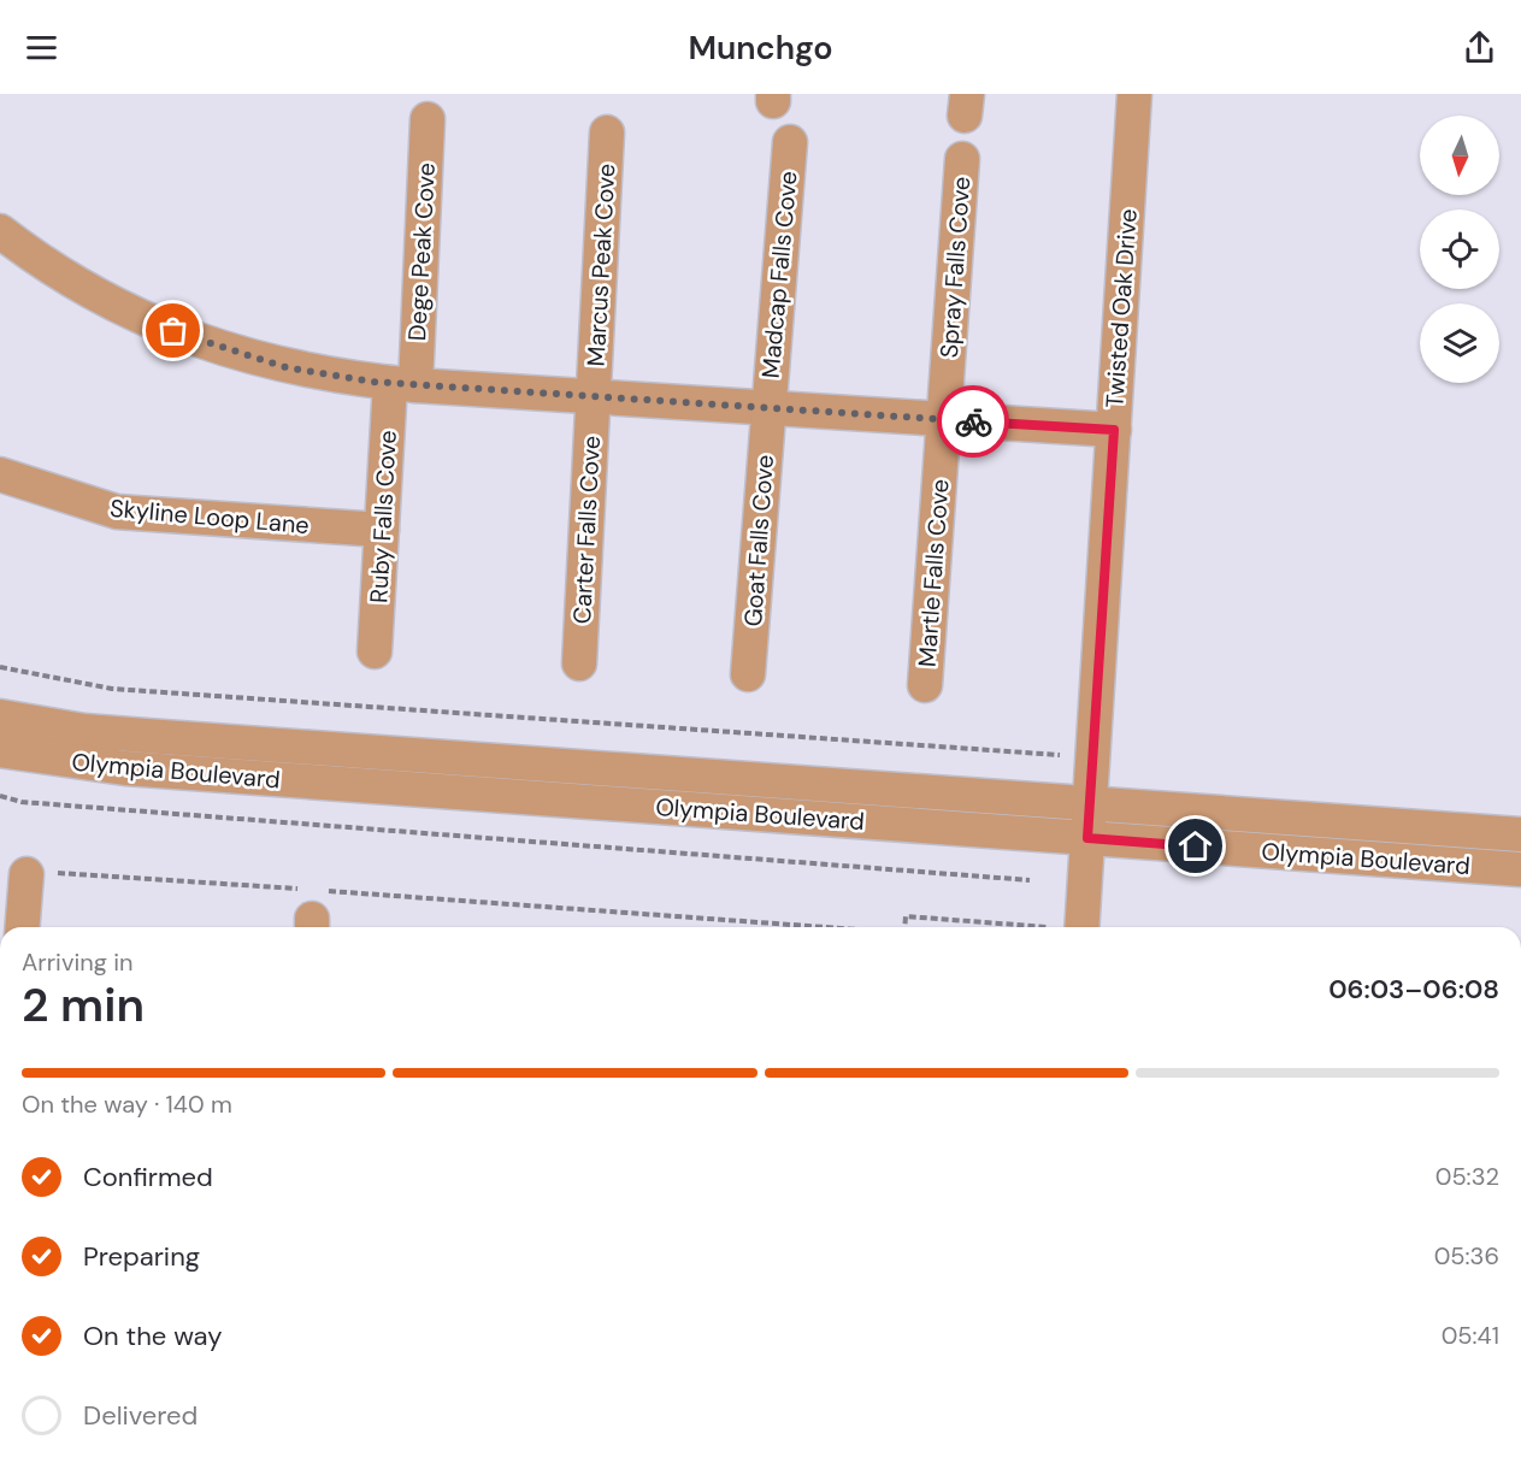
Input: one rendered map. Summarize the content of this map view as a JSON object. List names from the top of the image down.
{
  "streets": {
    "street": [
      "Dege Peak Cove",
      "Marcus Peak Cove",
      "Spray Falls Cove",
      "Madcap Falls Cove",
      "Twisted Oak Drive",
      "Skyline Loop Lane",
      "Ruby Falls Cove",
      "Carter Falls Cove",
      "Goat Falls Cove",
      "Martle Falls Cove",
      "Olympia Boulevard"
    ]
  },
  "crossings": [
    ["Dege Peak Cove", "Ruby Falls Cove"],
    ["Marcus Peak Cove", "Carter Falls Cove"],
    ["Spray Falls Cove", "Martle Falls Cove"],
    ["Madcap Falls Cove", "Goat Falls Cove"],
    ["Twisted Oak Drive", "Olympia Boulevard"],
    ["Skyline Loop Lane", "Ruby Falls Cove"]
  ],
  "north": "bottom",
  "page": {
    "header": "Munchgo",
    "heading": ["2 min", "Arriving in", "06:03–06:08"],
    "bar": "On the way · 140 m",
    "list": [
      ["Confirmed", "05:32"],
      ["Preparing", "05:36"],
      ["On the way", "05:41"],
      "Delivered"
    ]
  }
}
